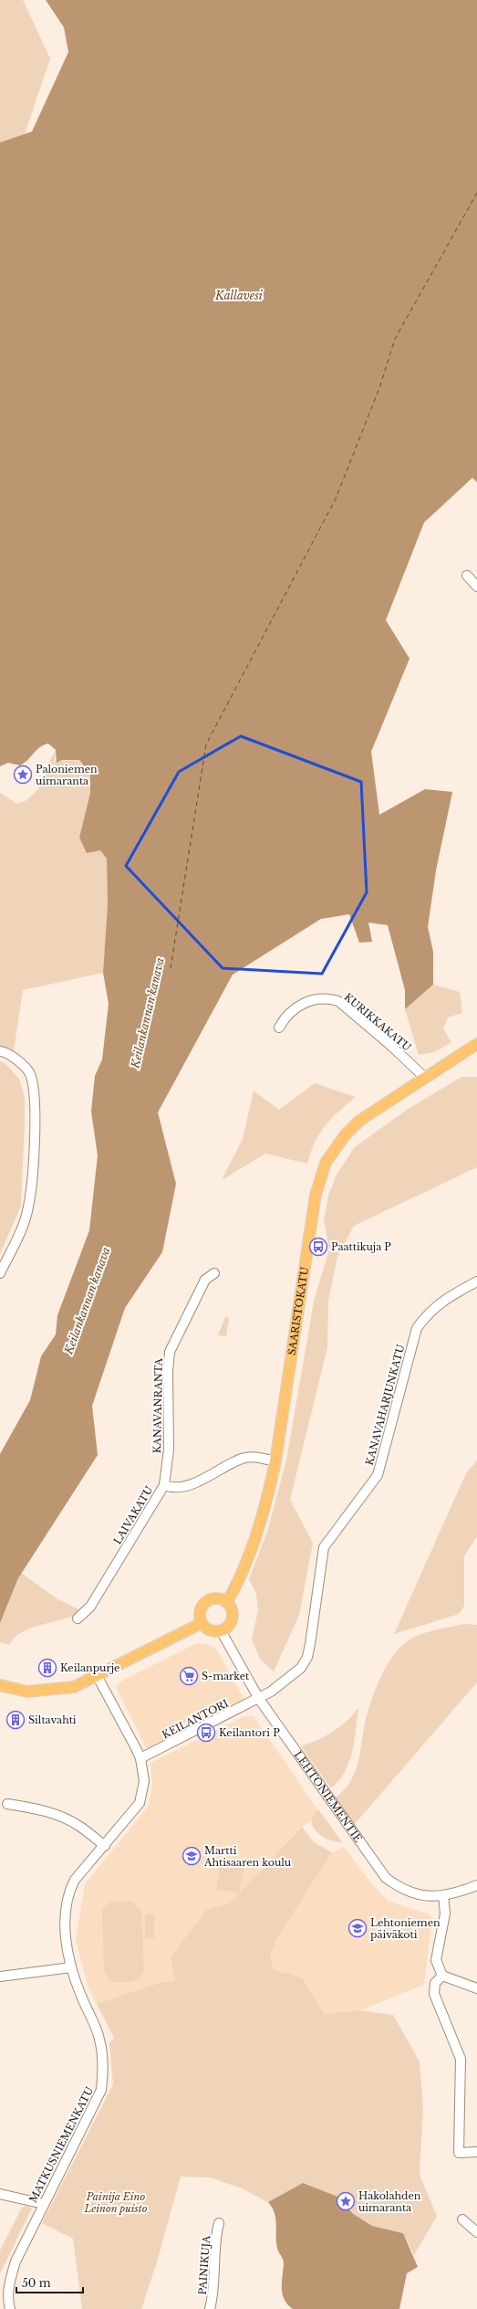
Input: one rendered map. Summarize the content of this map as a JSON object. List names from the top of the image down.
{
  "streets": {
    "main road": ["SAARISTOKATU"],
    "street": [
      "KURIKKAKATU",
      "KANAVAHARJUNKATU",
      "KANAVANRANTA",
      "LAIVAKATU",
      "KEILANTORI",
      "LEHTONIEMENTIE",
      "MATKUSNIEMENKATU",
      "PAINIKUJA"
    ]
  },
  "crossings": [
    ["KURIKKAKATU", "SAARISTOKATU"],
    ["SAARISTOKATU", "LAIVAKATU"],
    ["SAARISTOKATU", "LEHTONIEMENTIE"],
    ["KANAVAHARJUNKATU", "KEILANTORI"],
    ["KANAVAHARJUNKATU", "LEHTONIEMENTIE"],
    ["KANAVANRANTA", "LAIVAKATU"],
    ["KEILANTORI", "LEHTONIEMENTIE"],
    ["KEILANTORI", "MATKUSNIEMENKATU"]
  ],
  "water": ["Kallavesi", "Keilankannan kanava"],
  "parks": ["Painija Eino Leinon puisto"],
  "places": {
    "place": ["Paloniemen uimaranta", "Hakolahden uimaranta"],
    "bus stop": ["Paattikuja P", "Keilantori P"],
    "building": ["Keilanpurje", "Siltavahti"],
    "supermarket": ["S-market"],
    "school or university": ["Martti Ahtisaaren koulu", "Lehtoniemen päiväkoti"]
  },
  "scale_bar": "50 m"
}
